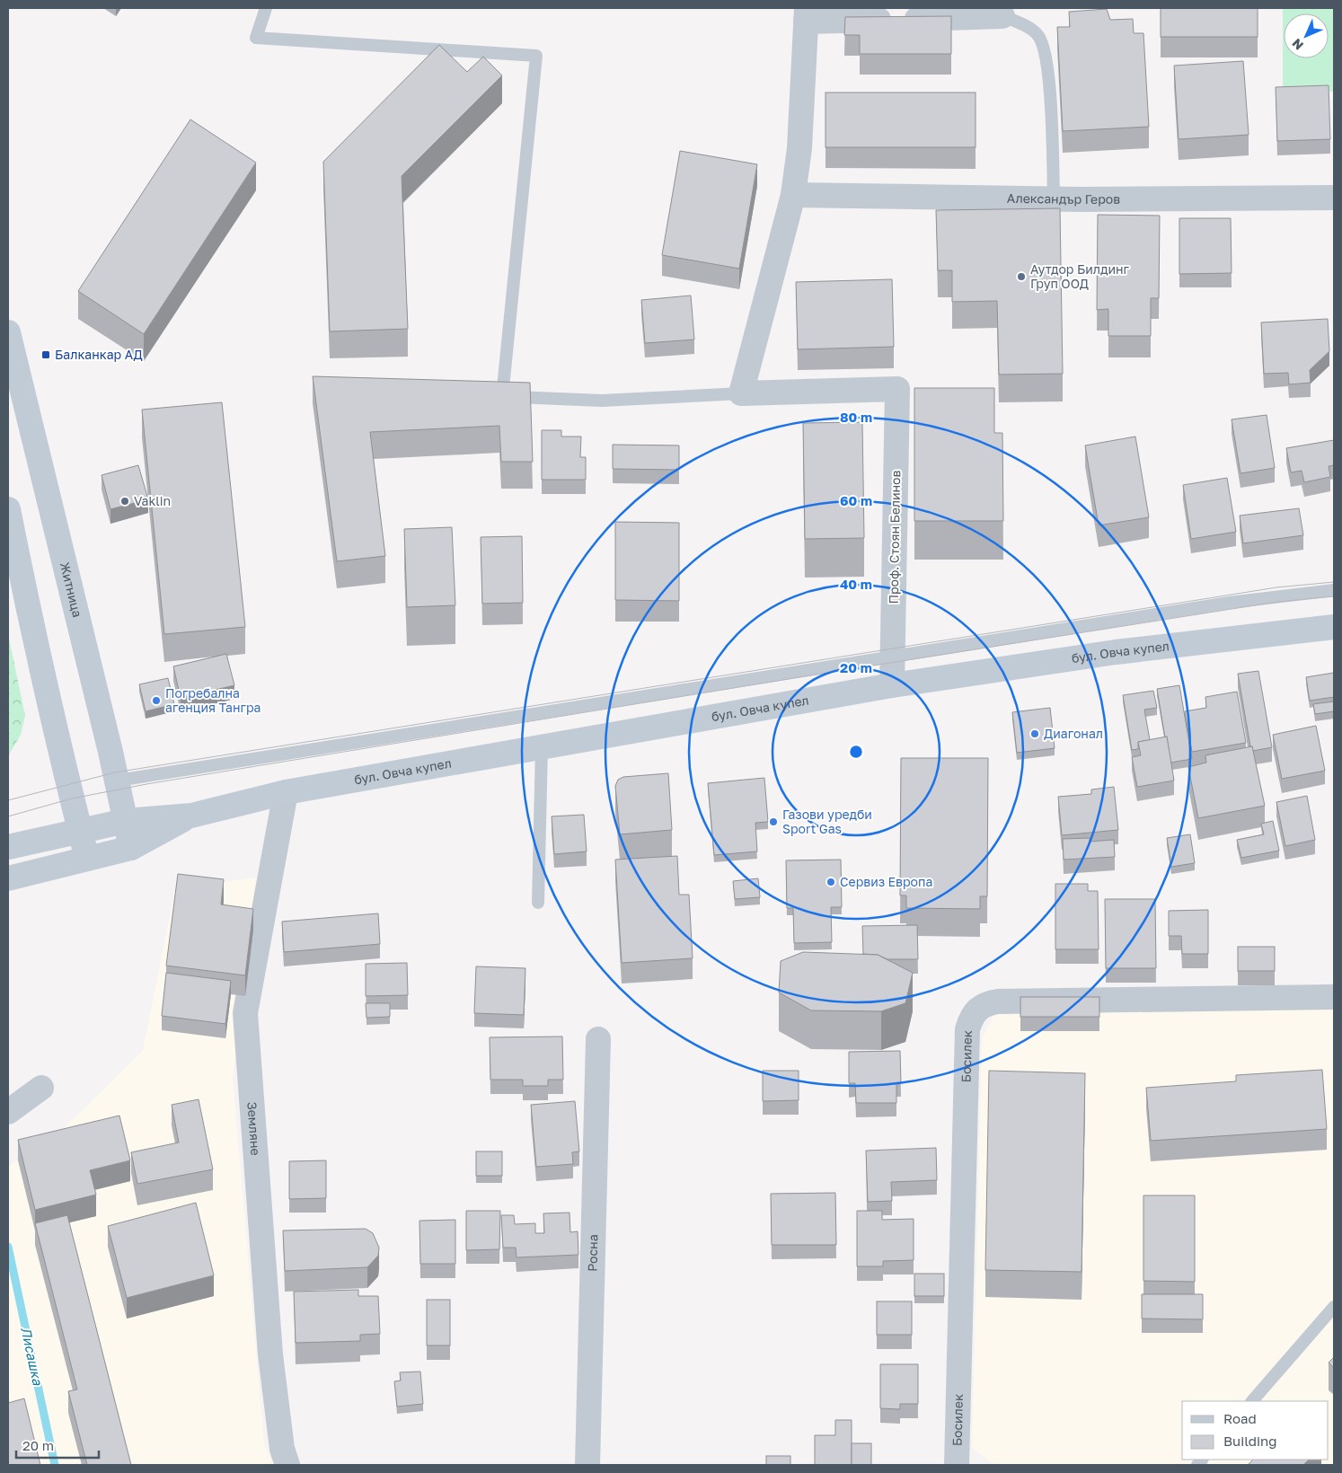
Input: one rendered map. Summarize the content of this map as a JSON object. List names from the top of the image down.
{
  "streets": {
    "main road": ["Житница", "бул. Овча купел"],
    "street": [
      "Александър Геров",
      "Проф. Стоян Белинов",
      "Босилек",
      "Земляне",
      "Росна"
    ]
  },
  "crossings": [
    ["Проф. Стоян Белинов", "бул. Овча купел"],
    ["Житница", "бул. Овча купел"],
    ["бул. Овча купел", "Земляне"]
  ],
  "water": ["Лисашка"],
  "places": {
    "other": [
      "Аутдор Билдинг Груп ООД",
      "Vaklin",
      "Погребална агенция Тангра",
      "Диагонал",
      "Газови уредби Sport Gas",
      "Сервиз Европа"
    ],
    "transit": ["Балканкар АД"]
  },
  "legend": ["Road", "Building"],
  "scale_bar": "20 m",
  "north": "bottom left",
  "rings": [
    "80 m",
    "60 m",
    "40 m",
    "20 m"
  ]
}
